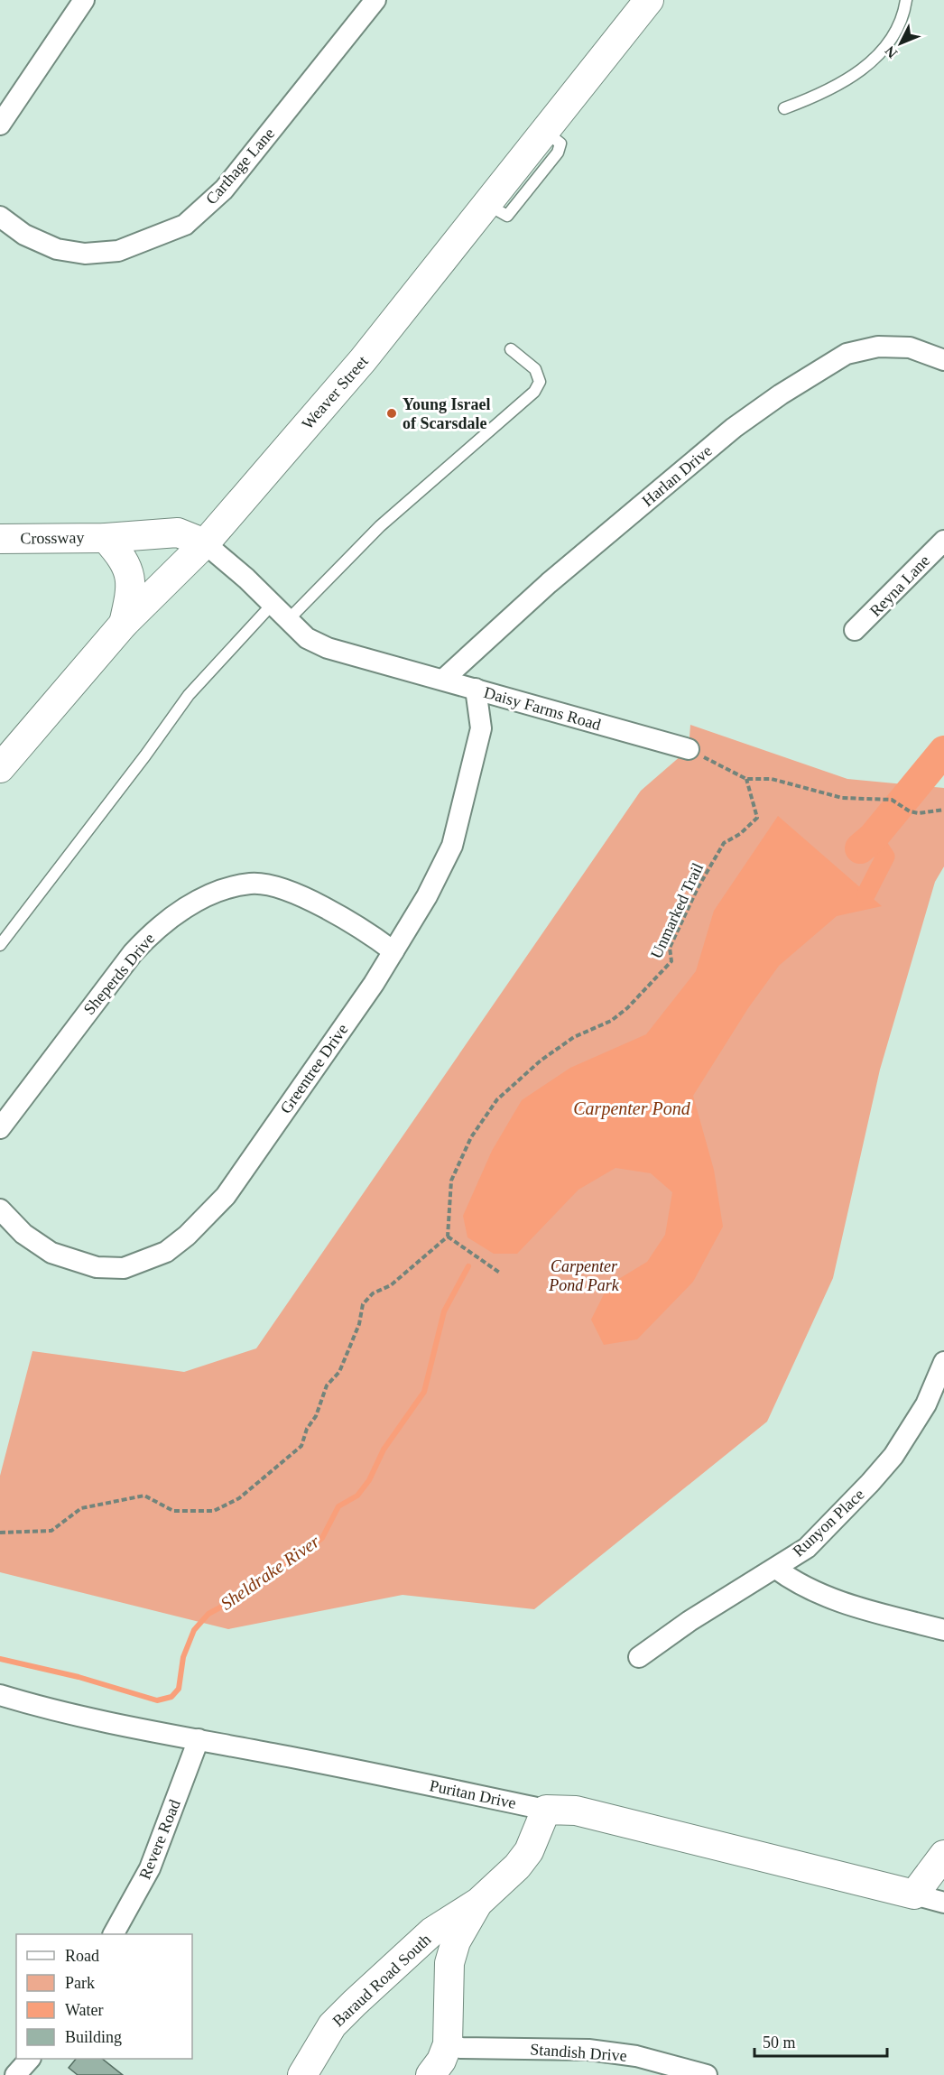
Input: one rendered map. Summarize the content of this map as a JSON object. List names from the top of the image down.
{
  "streets": {
    "street": [
      "Carthage Lane",
      "Weaver Street",
      "Harlan Drive",
      "Crossway",
      "Reyna Lane",
      "Daisy Farms Road",
      "Sheperds Drive",
      "Greentree Drive",
      "Runyon Place",
      "Puritan Drive",
      "Revere Road",
      "Baraud Road South",
      "Standish Drive"
    ],
    "path": ["Unmarked Trail"]
  },
  "crossings": [
    ["Weaver Street", "Crossway"],
    ["Weaver Street", "Daisy Farms Road"],
    ["Harlan Drive", "Daisy Farms Road"],
    ["Crossway", "Daisy Farms Road"],
    ["Daisy Farms Road", "Greentree Drive"],
    ["Sheperds Drive", "Greentree Drive"],
    ["Puritan Drive", "Revere Road"],
    ["Puritan Drive", "Baraud Road South"],
    ["Baraud Road South", "Standish Drive"]
  ],
  "water": ["Carpenter Pond", "Sheldrake River"],
  "parks": ["Carpenter Pond Park"],
  "places": ["Young Israel of Scarsdale"],
  "legend": [
    "Road",
    "Park",
    "Water",
    "Building"
  ],
  "scale_bar": "50 m",
  "north": "bottom left"
}
